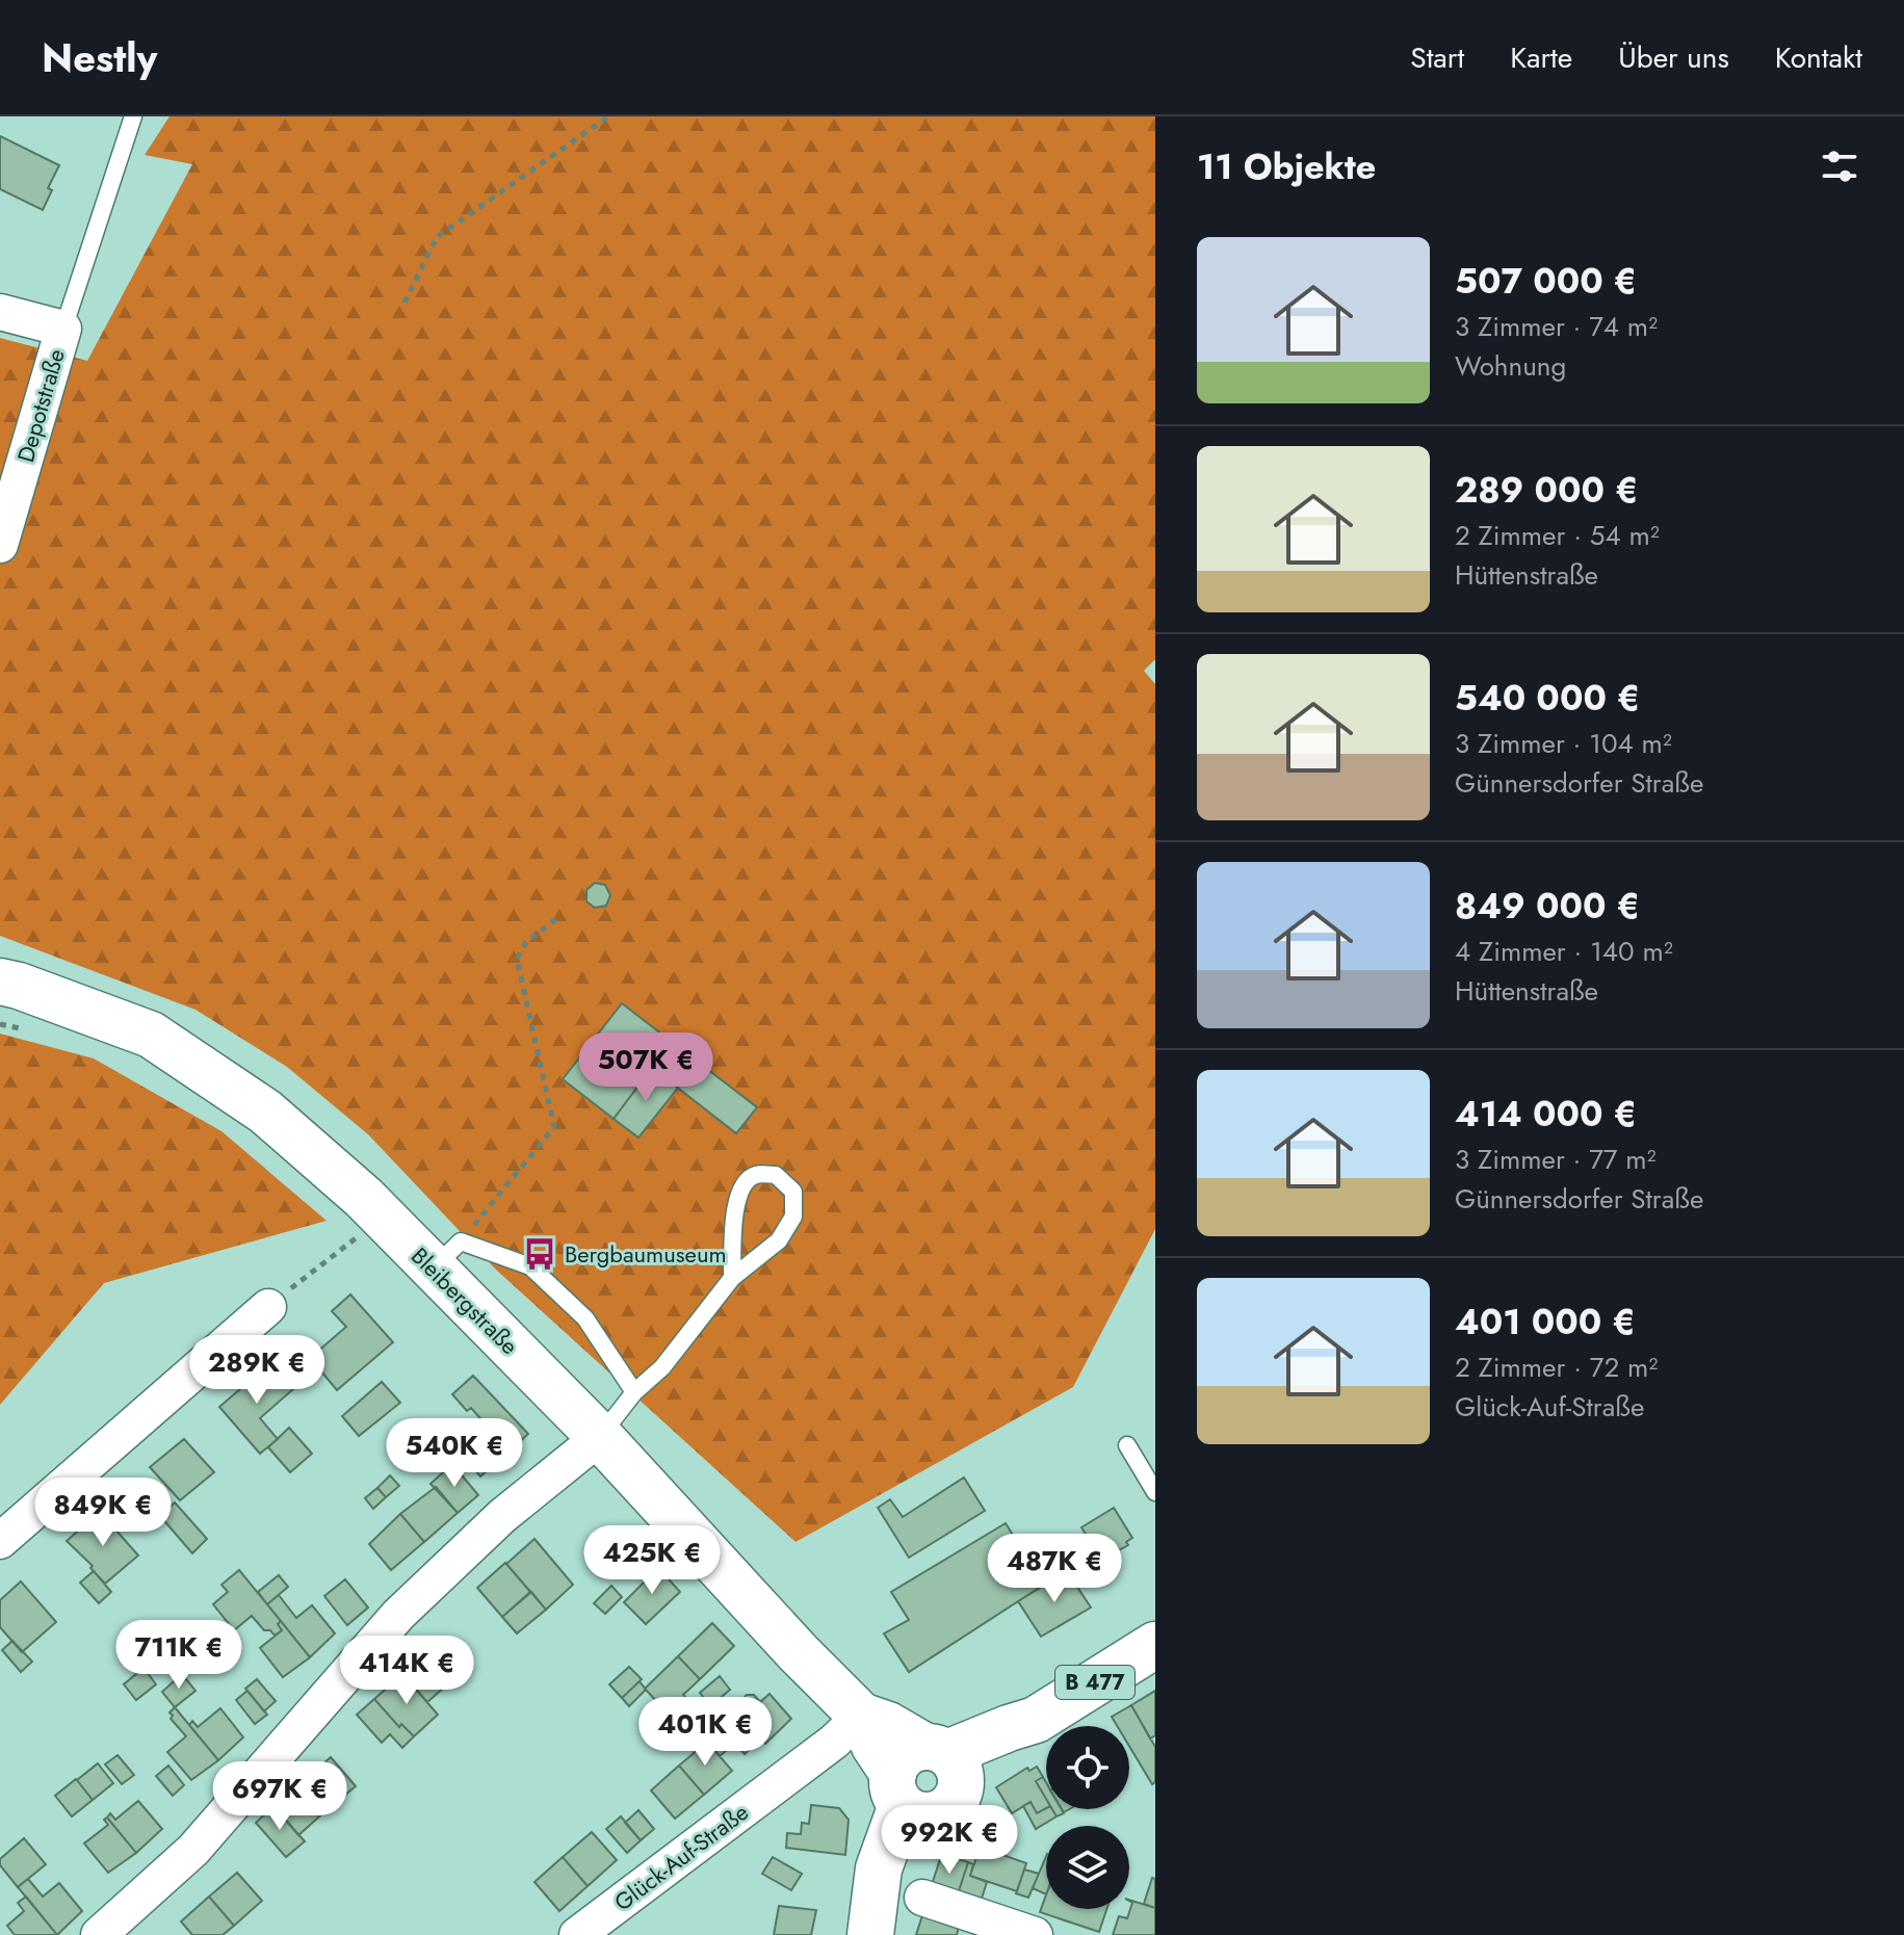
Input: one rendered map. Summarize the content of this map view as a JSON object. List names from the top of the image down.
{
  "streets": {
    "street": [
      "Depotstraße",
      "Bleibergstraße",
      "B 477",
      "Glück-Auf-Straße"
    ]
  },
  "crossings": [
    ["Bleibergstraße", "B 477"],
    ["Bleibergstraße", "Glück-Auf-Straße"]
  ],
  "places": {
    "bus stop": ["Bergbaumuseum"]
  },
  "page": {
    "header": "Nestly",
    "nav": [
      "Start",
      "Karte",
      "Über uns",
      "Kontakt"
    ],
    "heading": "11 Objekte",
    "list": [
      {
        "name": "507 000 €",
        "note": "3 Zimmer · 74 m² · Wohnung"
      },
      {
        "name": "289 000 €",
        "note": "2 Zimmer · 54 m² · Hüttenstraße"
      },
      {
        "name": "540 000 €",
        "note": "3 Zimmer · 104 m² · Günnersdorfer Straße"
      },
      {
        "name": "849 000 €",
        "note": "4 Zimmer · 140 m² · Hüttenstraße"
      },
      {
        "name": "414 000 €",
        "note": "3 Zimmer · 77 m² · Günnersdorfer Straße"
      },
      {
        "name": "401 000 €",
        "note": "2 Zimmer · 72 m² · Glück-Auf-Straße"
      }
    ],
    "price": [
      "507K €",
      "289K €",
      "540K €",
      "849K €",
      "425K €",
      "487K €",
      "711K €",
      "414K €",
      "401K €",
      "697K €",
      "992K €"
    ]
  }
}
